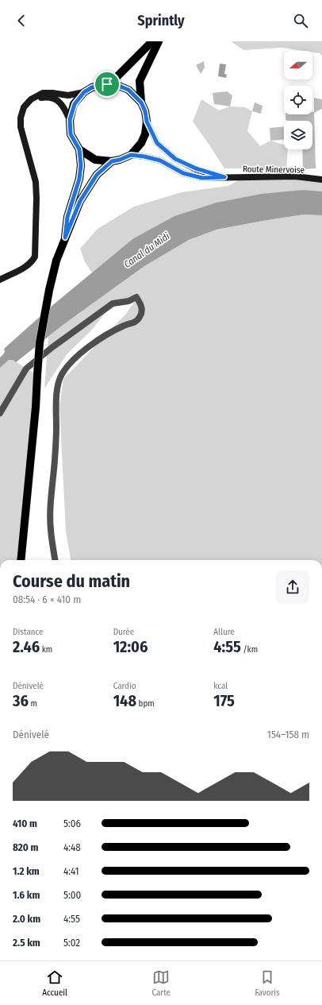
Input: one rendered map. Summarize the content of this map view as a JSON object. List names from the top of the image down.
{
  "streets": {
    "street": ["Route Minervoise"]
  },
  "water": ["Canal du Midi"],
  "north": "left",
  "page": {
    "header": "Sprintly",
    "heading": ["Course du matin", "08:54 · 6 × 410 m"],
    "stats": [
      ["Distance", "2.46 km"],
      ["Durée", "12:06"],
      ["Allure", "4:55 /km"],
      ["Dénivelé", "36 m"],
      ["Cardio", "148 bpm"],
      ["kcal", "175"]
    ],
    "chart": ["Dénivelé", "154–158 m"],
    "list": [
      {
        "name": "410 m",
        "note": "5:06"
      },
      {
        "name": "820 m",
        "note": "4:48"
      },
      {
        "name": "1.2 km",
        "note": "4:41"
      },
      {
        "name": "1.6 km",
        "note": "5:00"
      },
      {
        "name": "2.0 km",
        "note": "4:55"
      },
      {
        "name": "2.5 km",
        "note": "5:02"
      }
    ],
    "tabs": ["Accueil", "Carte", "Favoris"]
  }
}
